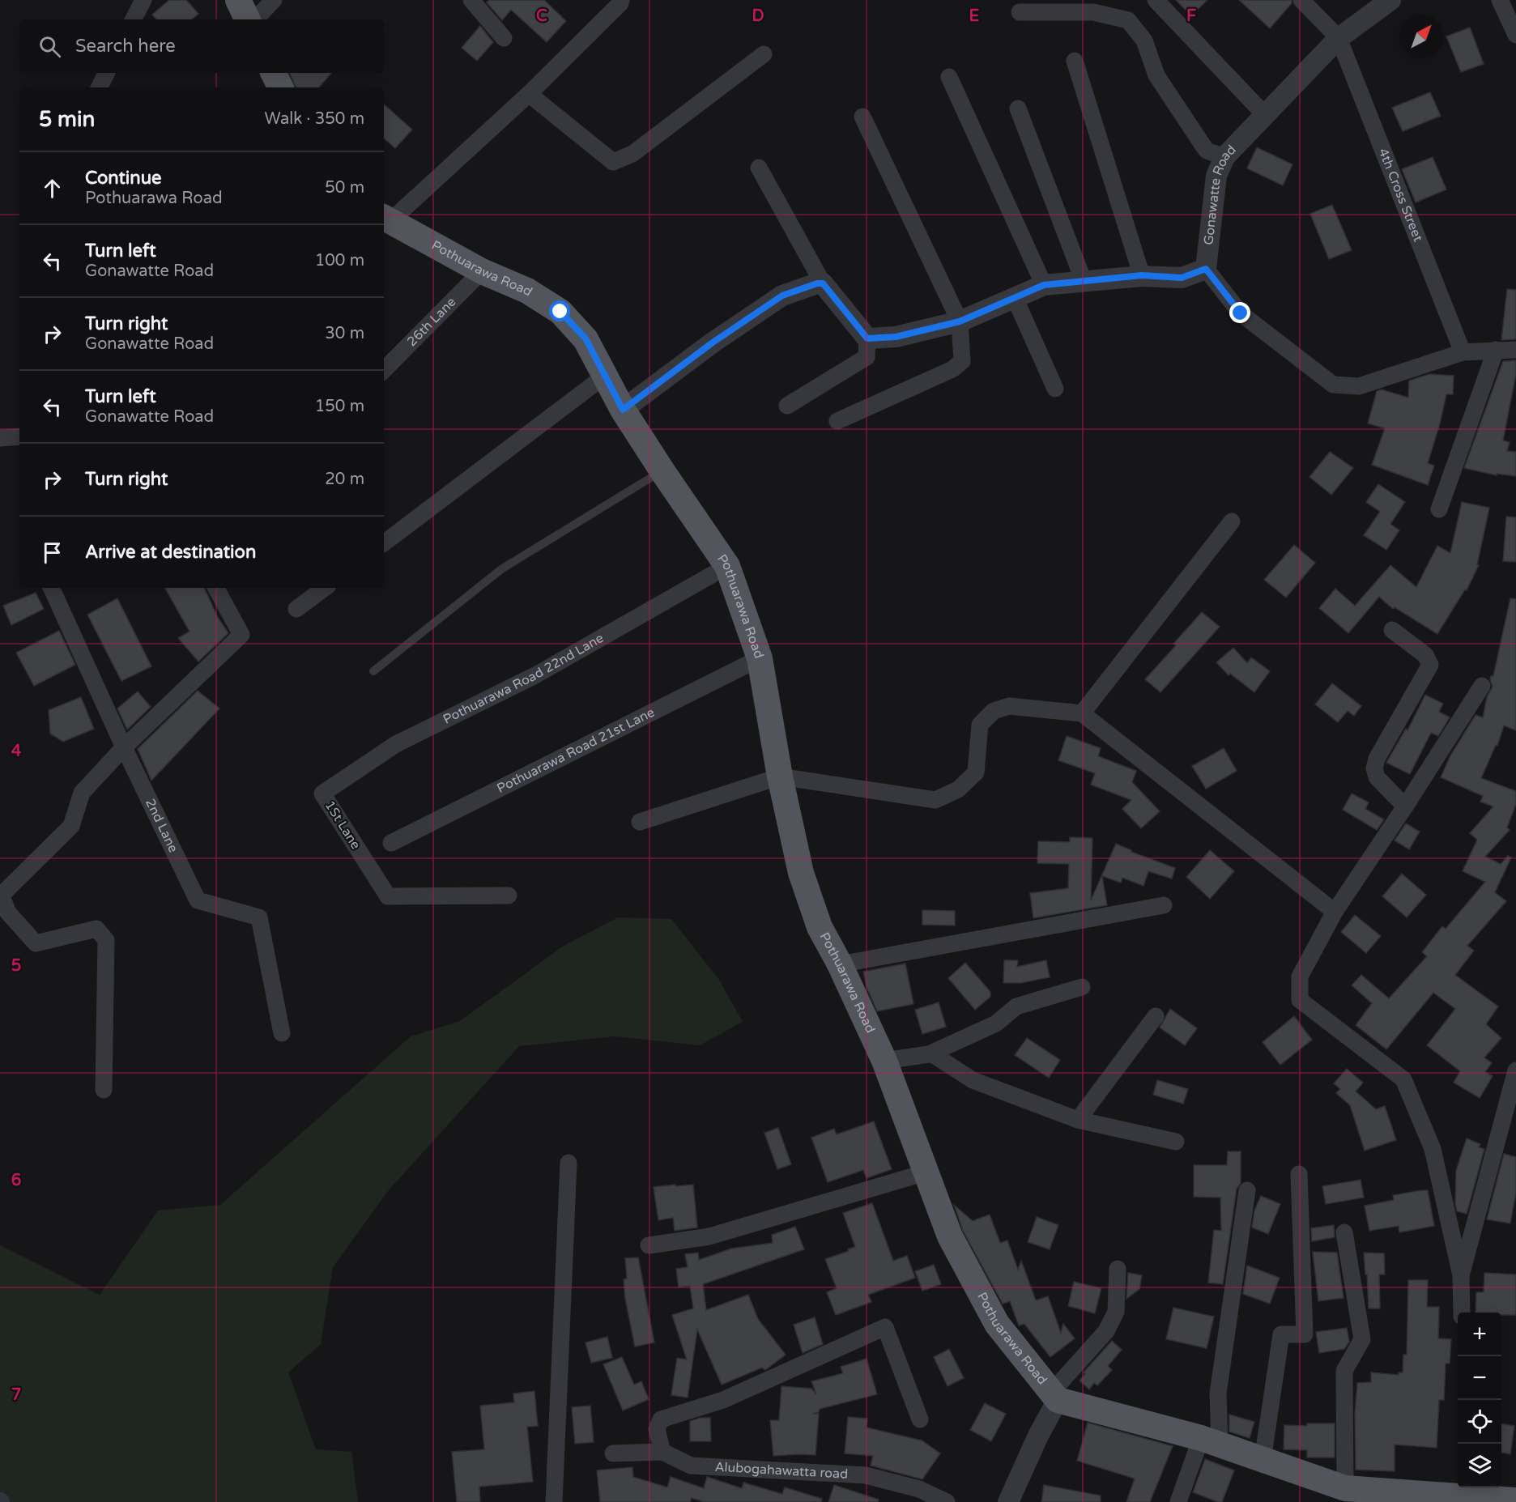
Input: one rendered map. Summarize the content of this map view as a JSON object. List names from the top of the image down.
{
  "streets": {
    "main road": ["Pothuarawa Road"],
    "street": [
      "4th Cross Street",
      "Gonawatte Road",
      "26th Lane",
      "Pothuarawa Road 22nd Lane",
      "Pothuarawa Road 21st Lane",
      "1St Lane",
      "2nd Lane",
      "Alubogahawatta road"
    ]
  },
  "crossings": [
    ["4th Cross Street", "Gonawatte Road"],
    ["Pothuarawa Road", "26th Lane"],
    ["Pothuarawa Road", "Pothuarawa Road 22nd Lane"],
    ["Pothuarawa Road", "Pothuarawa Road 21st Lane"],
    ["Pothuarawa Road 22nd Lane", "1St Lane"]
  ],
  "north": "top right",
  "page": {
    "search": "Search here",
    "heading": ["5 min", "Walk · 350 m"],
    "list": [
      ["Continue", "Pothuarawa Road", "50 m"],
      ["Turn left", "Gonawatte Road", "100 m"],
      ["Turn right", "Gonawatte Road", "30 m"],
      ["Turn left", "Gonawatte Road", "150 m"],
      ["Turn right", "20 m"],
      "Arrive at destination"
    ],
    "map_buttons": ["+", "−"]
  },
  "grid": {
    "columns": [
      "C",
      "D",
      "E",
      "F"
    ],
    "rows": [
      "4",
      "5",
      "6",
      "7"
    ]
  }
}
